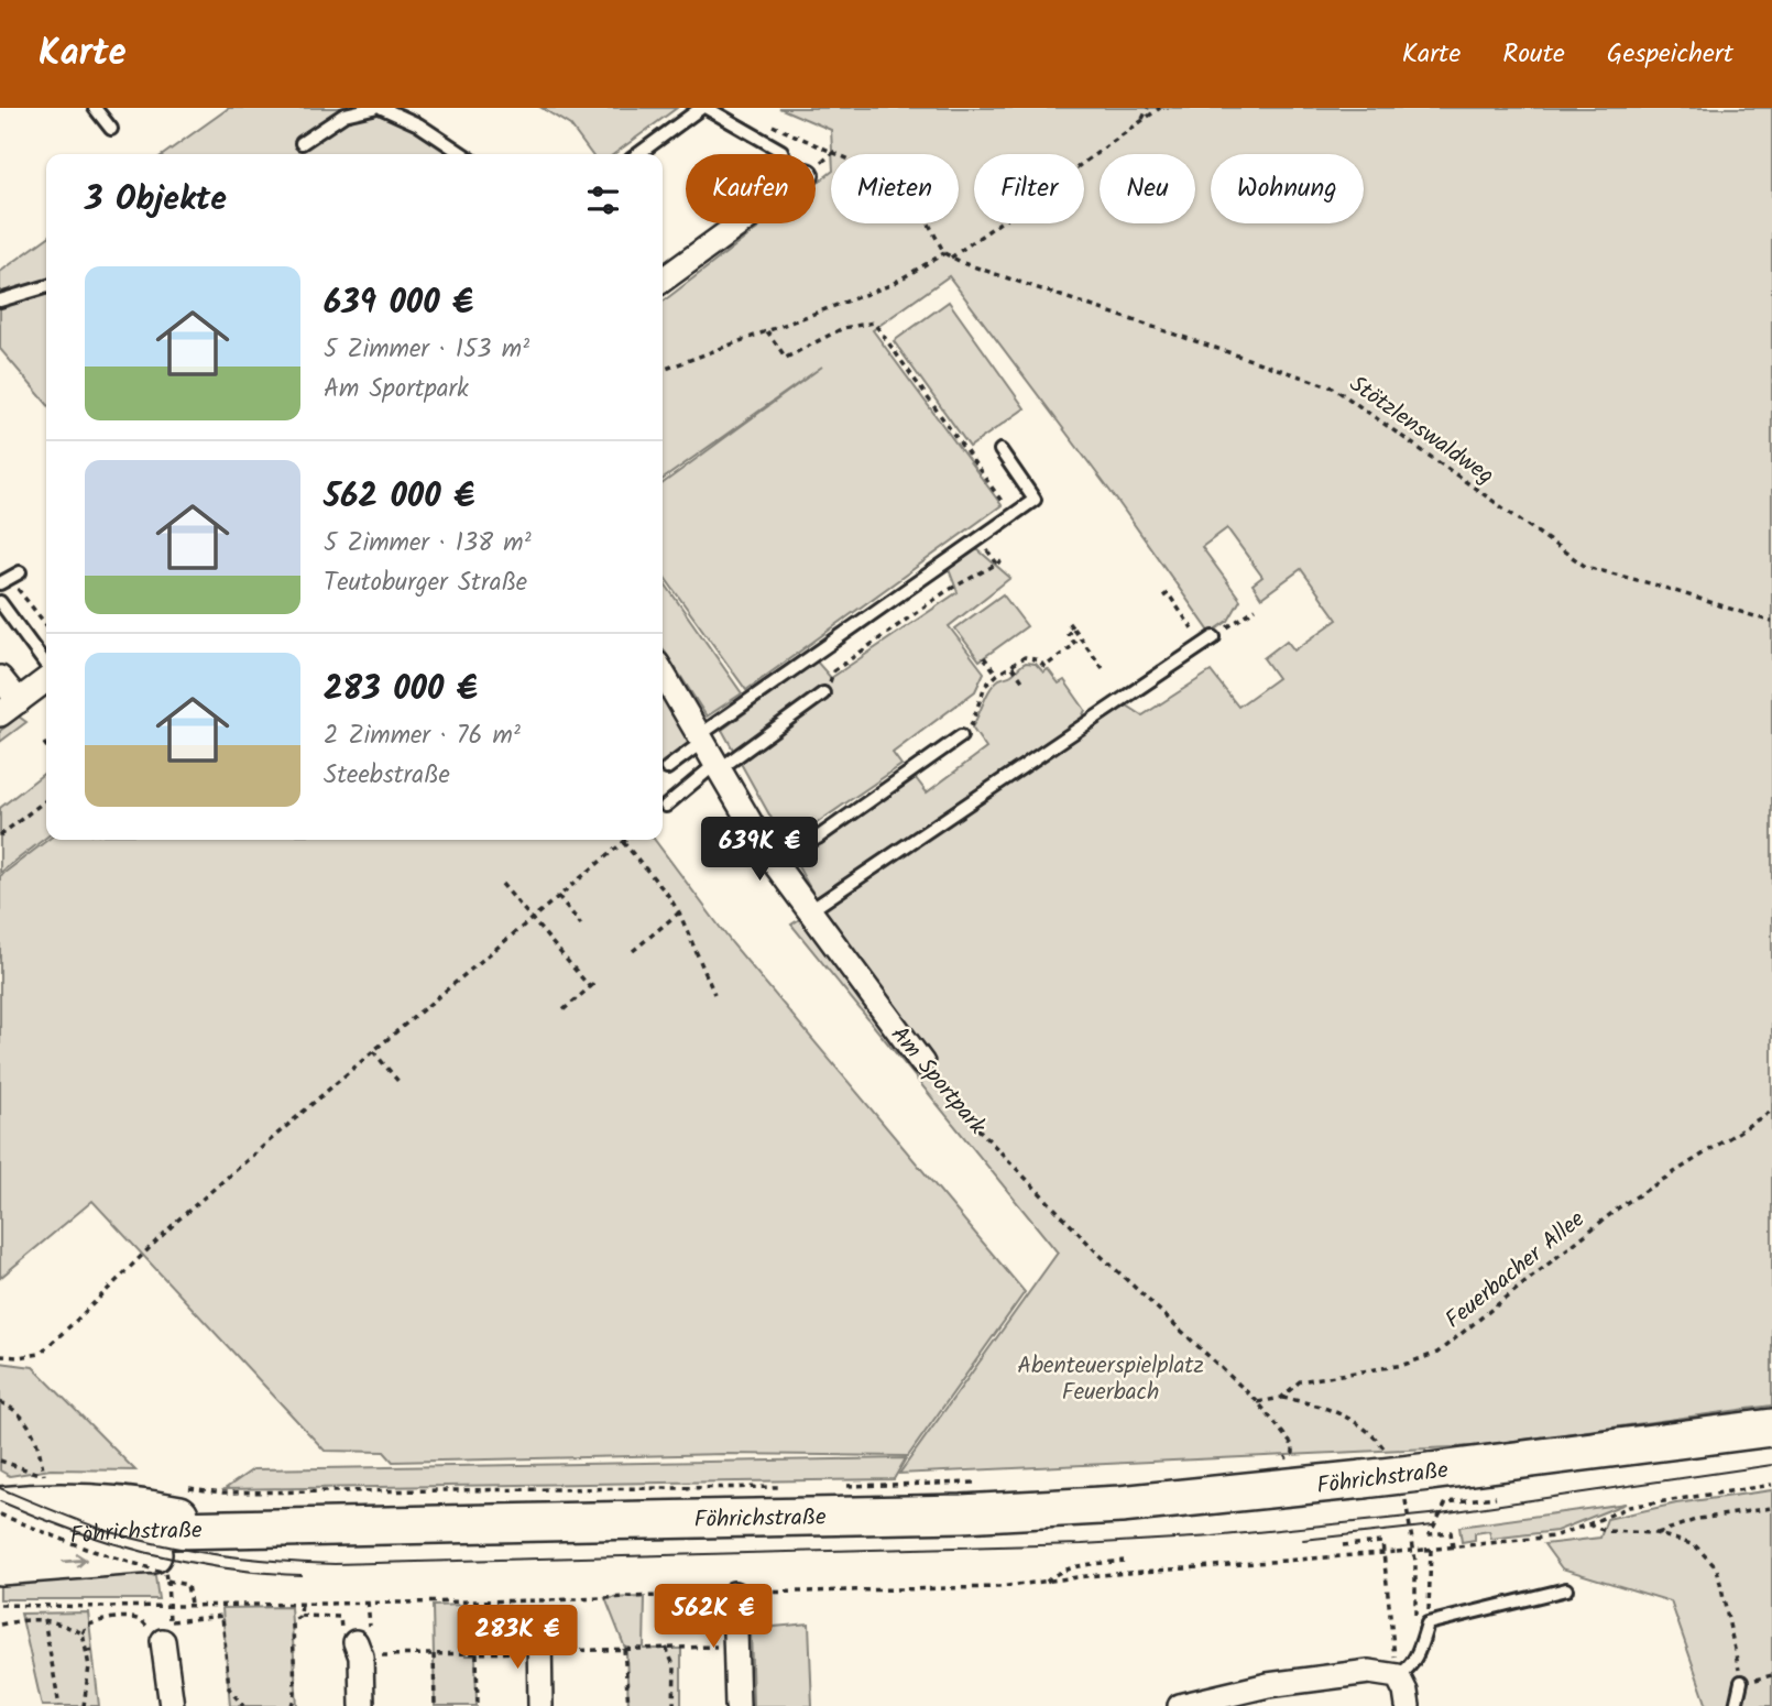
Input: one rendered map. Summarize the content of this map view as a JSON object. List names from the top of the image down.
{
  "streets": {
    "main road": ["Föhrichstraße"],
    "street": ["Am Sportpark"],
    "path": ["Stötzlenswaldweg", "Feuerbacher Allee"]
  },
  "crossings": [
    ["Am Sportpark", "Feuerbacher Allee"]
  ],
  "parks": ["Abenteuerspielplatz Feuerbach"],
  "page": {
    "header": "Karte",
    "nav": ["Karte", "Route", "Gespeichert"],
    "chip": [
      "Kaufen",
      "Mieten",
      "Filter",
      "Neu",
      "Wohnung"
    ],
    "heading": "3 Objekte",
    "list": [
      {
        "name": "639 000 €",
        "note": "5 Zimmer · 153 m² · Am Sportpark"
      },
      {
        "name": "562 000 €",
        "note": "5 Zimmer · 138 m² · Teutoburger Straße"
      },
      {
        "name": "283 000 €",
        "note": "2 Zimmer · 76 m² · Steebstraße"
      }
    ],
    "price": ["639K €", "562K €", "283K €"]
  }
}
